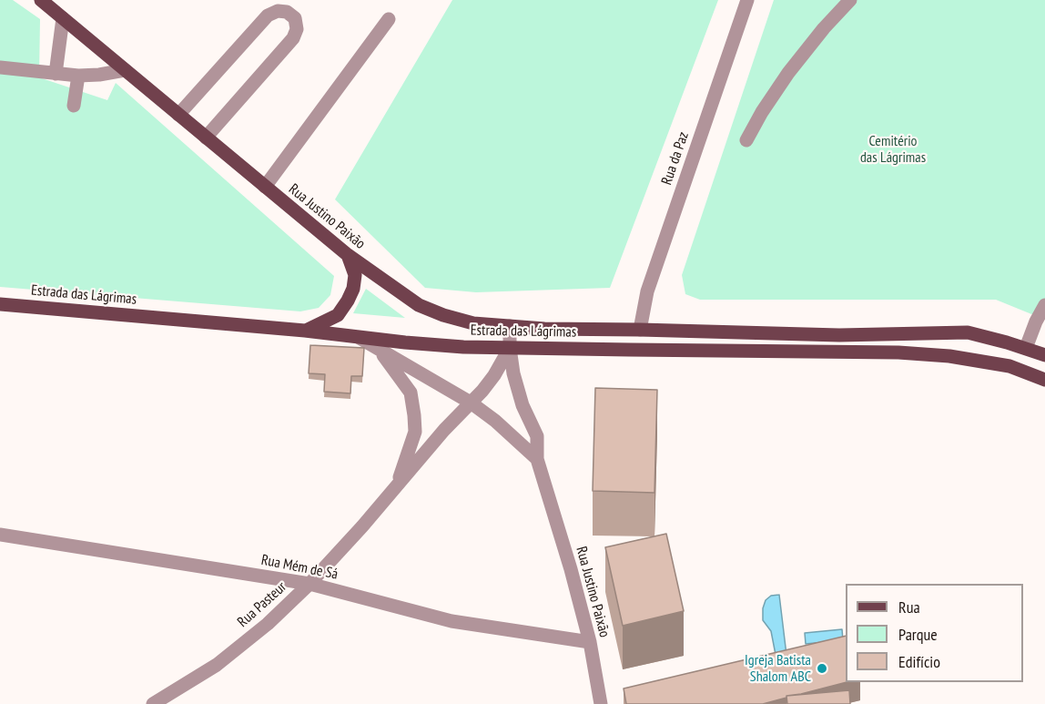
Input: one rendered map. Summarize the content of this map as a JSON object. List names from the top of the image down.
{
  "streets": {
    "main road": ["Rua Justino Paixão", "Estrada das Lágrimas"],
    "street": ["Rua da Paz", "Rua Mém de Sá", "Rua Pasteur"]
  },
  "crossings": [
    ["Rua da Paz", "Estrada das Lágrimas"],
    ["Rua Justino Paixão", "Estrada das Lágrimas"],
    ["Rua Justino Paixão", "Rua Mém de Sá"],
    ["Rua Justino Paixão", "Rua Pasteur"],
    ["Estrada das Lágrimas", "Rua Pasteur"],
    ["Rua Mém de Sá", "Rua Pasteur"]
  ],
  "parks": ["Cemitério das Lágrimas"],
  "places": ["Igreja Batista Shalom ABC"],
  "legend": ["Rua", "Parque", "Edifício"]
}
